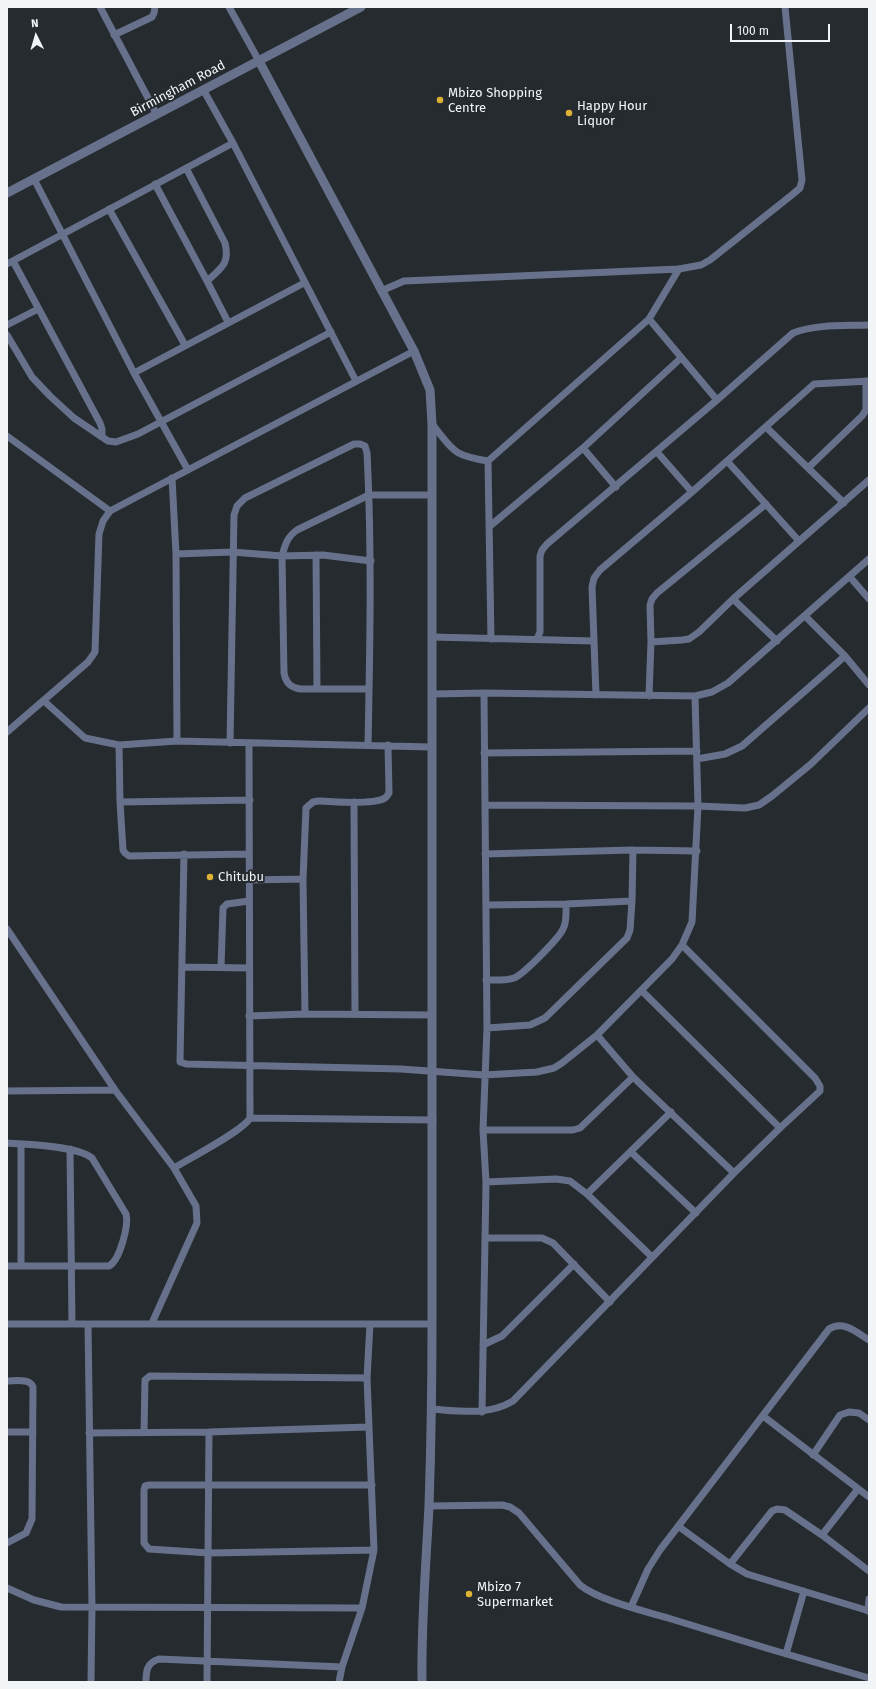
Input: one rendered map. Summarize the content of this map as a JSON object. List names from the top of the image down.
{
  "streets": {
    "street": ["Birmingham Road"]
  },
  "places": [
    "Mbizo Shopping Centre",
    "Happy Hour Liquor",
    "Chitubu",
    "Mbizo 7 Supermarket"
  ],
  "scale_bar": "100 m",
  "north": "top"
}
